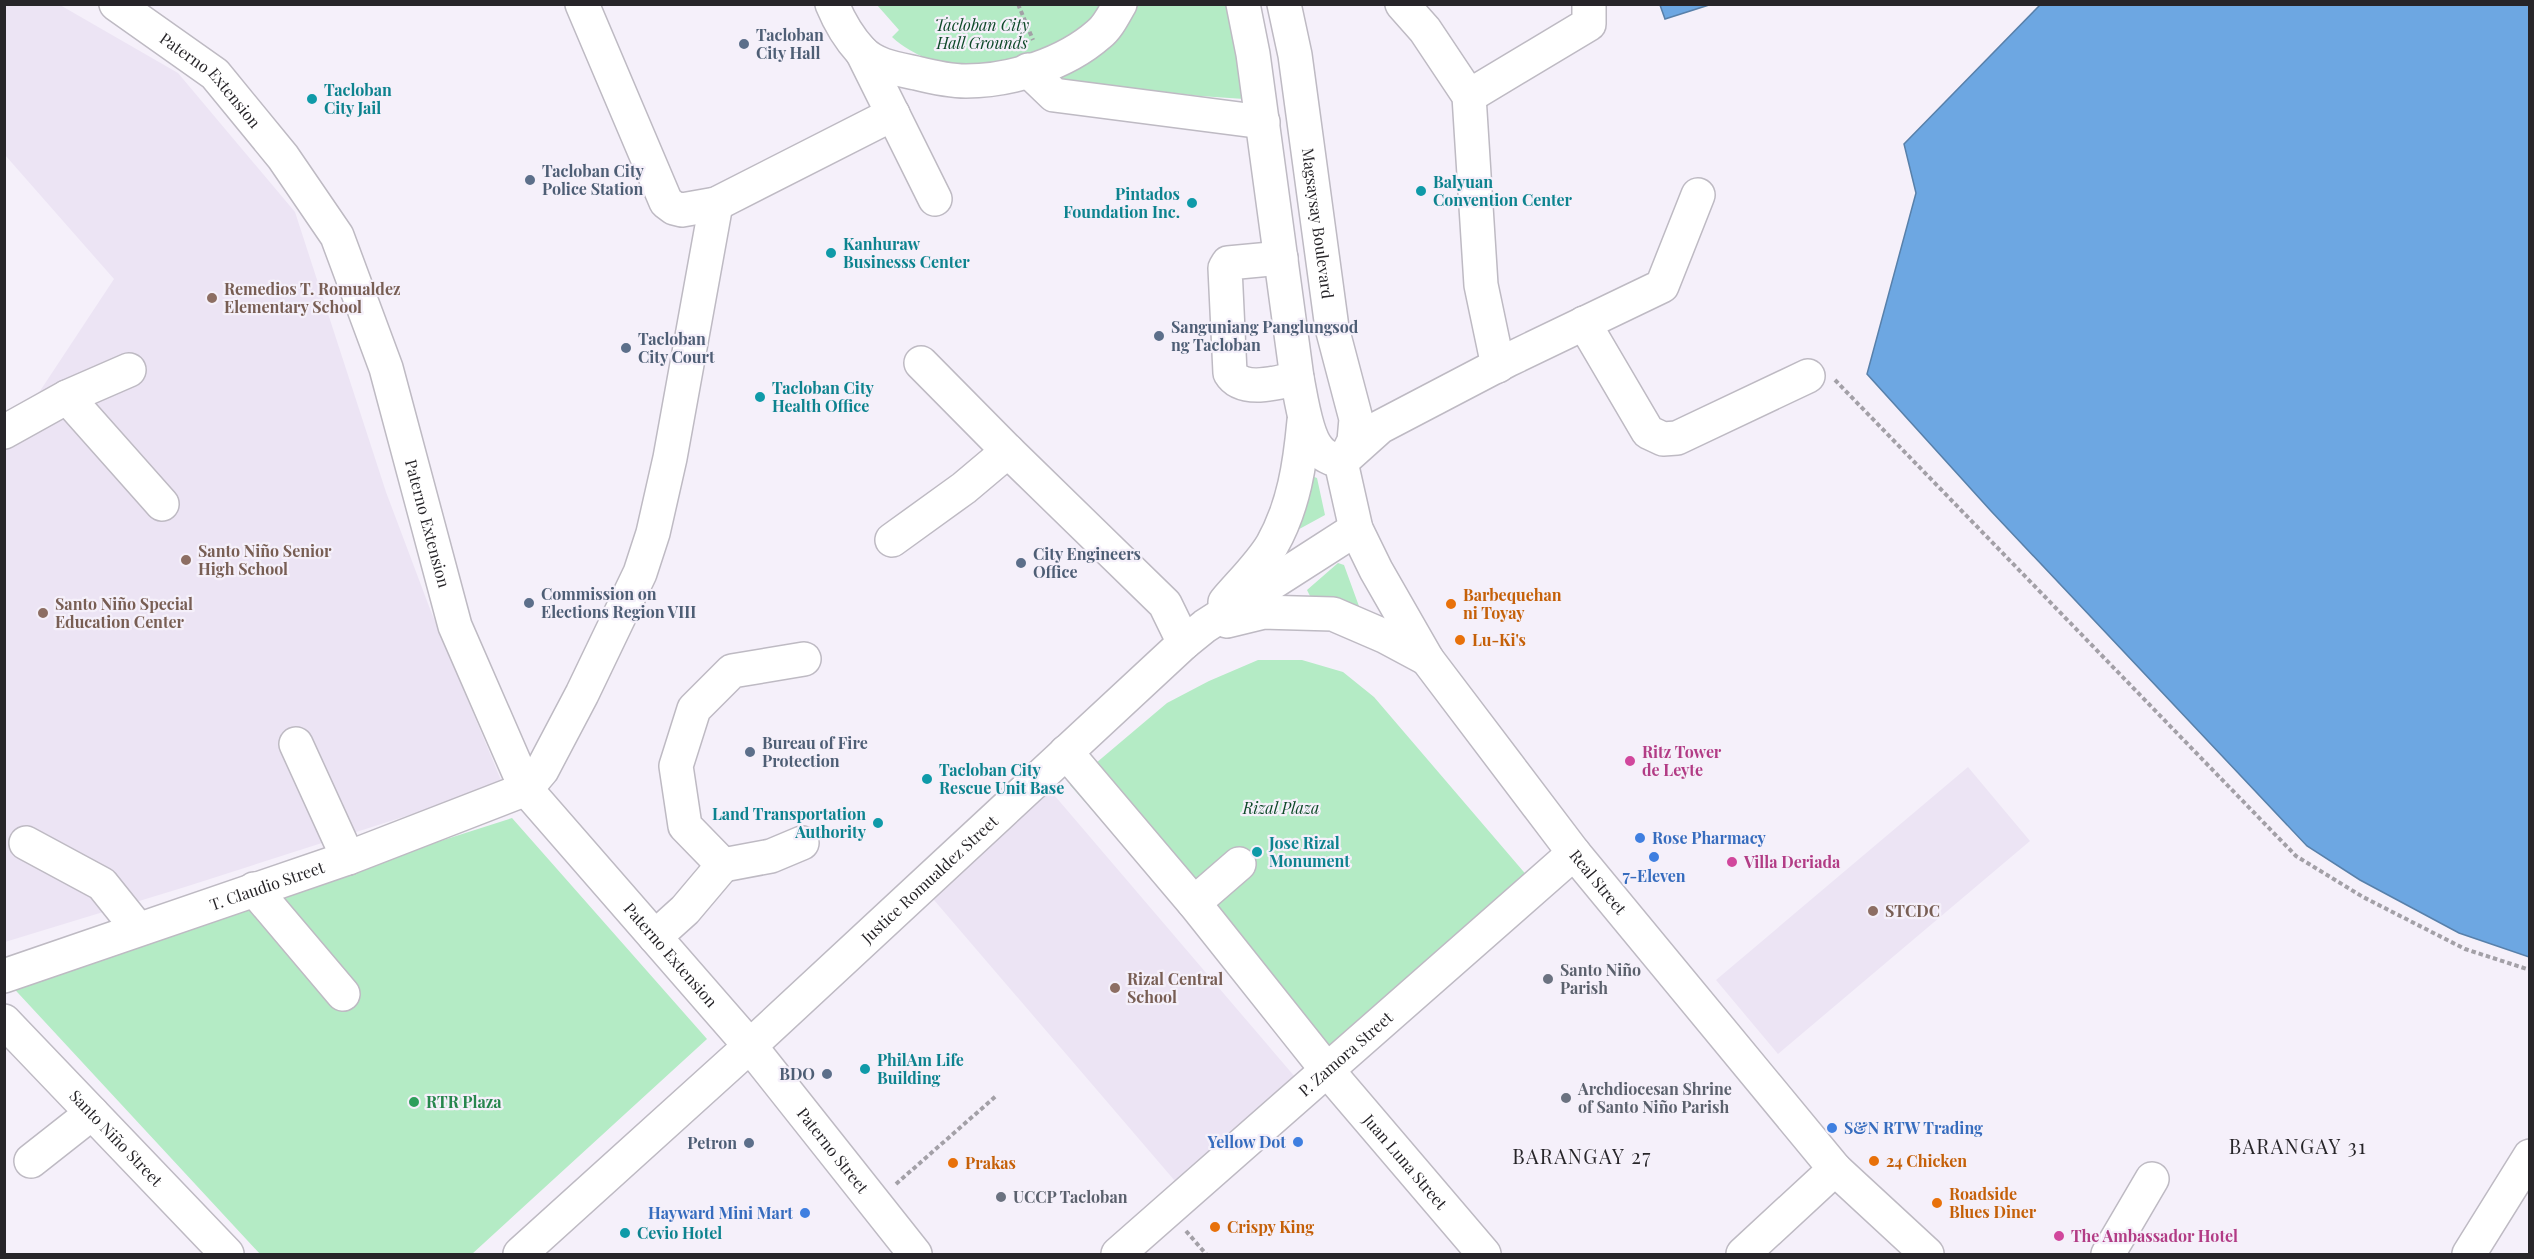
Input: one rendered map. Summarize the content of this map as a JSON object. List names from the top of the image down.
{
  "streets": {
    "street": [
      "Paterno Extension",
      "Magsaysay Boulevard",
      "Justice Romualdez Street",
      "Real Street",
      "T. Claudio Street",
      "P. Zamora Street",
      "Santo Niño Street",
      "Paterno Street",
      "Juan Luna Street"
    ]
  },
  "crossings": [
    ["Paterno Extension", "Justice Romualdez Street"],
    ["Paterno Extension", "T. Claudio Street"],
    ["Paterno Extension", "Paterno Street"],
    ["Magsaysay Boulevard", "Real Street"],
    ["Justice Romualdez Street", "Real Street"],
    ["Justice Romualdez Street", "Paterno Street"],
    ["Justice Romualdez Street", "Juan Luna Street"],
    ["Real Street", "P. Zamora Street"],
    ["P. Zamora Street", "Juan Luna Street"]
  ],
  "districts": ["BARANGAY 31", "BARANGAY 27"],
  "parks": ["Tacloban City Hall Grounds", "Rizal Plaza"],
  "places": [
    "Tacloban City Hall",
    "Tacloban City Jail",
    "Tacloban City Police Station",
    "Balyuan Convention Center",
    "Pintados Foundation Inc.",
    "Kanhuraw Businesss Center",
    "Remedios T. Romualdez Elementary School",
    "Sanguniang Panglungsod ng Tacloban",
    "Tacloban City Court",
    "Tacloban City Health Office",
    "Santo Niño Senior High School",
    "City Engineers Office",
    "Commission on Elections Region VIII",
    "Barbequehan ni Toyay",
    "Santo Niño Special Education Center",
    "Lu-Ki's",
    "Bureau of Fire Protection",
    "Ritz Tower de Leyte",
    "Tacloban City Rescue Unit Base",
    "Land Transportation Authority",
    "Rose Pharmacy",
    "Jose Rizal Monument",
    "7-Eleven",
    "Villa Deriada",
    "STCDC",
    "Santo Niño Parish",
    "Rizal Central School",
    "PhilAm Life Building",
    "BDO",
    "Archdiocesan Shrine of Santo Niño Parish",
    "RTR Plaza",
    "S&N RTW Trading",
    "Yellow Dot",
    "Petron",
    "24 Chicken",
    "Prakas",
    "UCCP Tacloban",
    "Roadside Blues Diner",
    "Hayward Mini Mart",
    "Crispy King",
    "Cevio Hotel",
    "The Ambassador Hotel"
  ]
}
